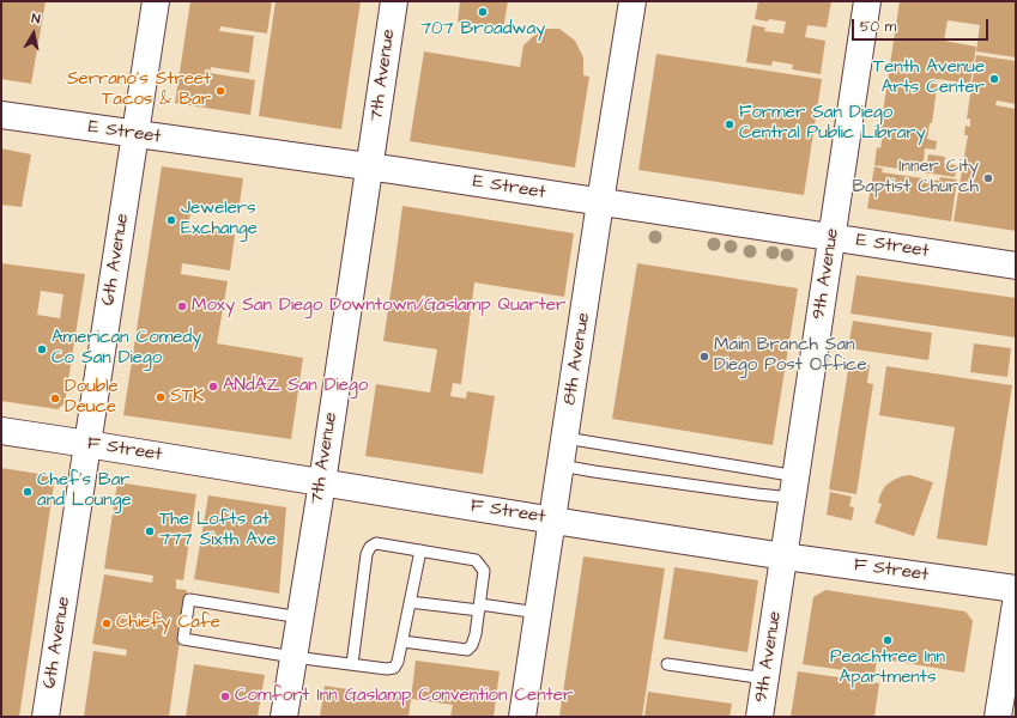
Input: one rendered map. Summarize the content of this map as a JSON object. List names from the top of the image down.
{
  "streets": {
    "street": [
      "7th Avenue",
      "E Street",
      "6th Avenue",
      "9th Avenue",
      "8th Avenue",
      "F Street"
    ]
  },
  "crossings": [
    ["7th Avenue", "E Street"],
    ["7th Avenue", "F Street"],
    ["E Street", "6th Avenue"],
    ["E Street", "9th Avenue"],
    ["E Street", "8th Avenue"],
    ["6th Avenue", "F Street"],
    ["9th Avenue", "F Street"],
    ["8th Avenue", "F Street"]
  ],
  "places": [
    "707 Broadway",
    "Tenth Avenue Arts Center",
    "Serrano's Street Tacos & Bar",
    "Former San Diego Central Public Library",
    "Inner City Baptist Church",
    "Jewelers Exchange",
    "Moxy San Diego Downtown/Gaslamp Quarter",
    "American Comedy Co San Diego",
    "Main Branch San Diego Post Office",
    "ANdAZ San Diego",
    "STK",
    "Double Deuce",
    "Chef's Bar and Lounge",
    "The Lofts at 777 Sixth Ave",
    "Chiefy Cafe",
    "Peachtree Inn Apartments",
    "Comfort Inn Gaslamp Convention Center"
  ],
  "scale_bar": "50 m",
  "north": "top"
}
